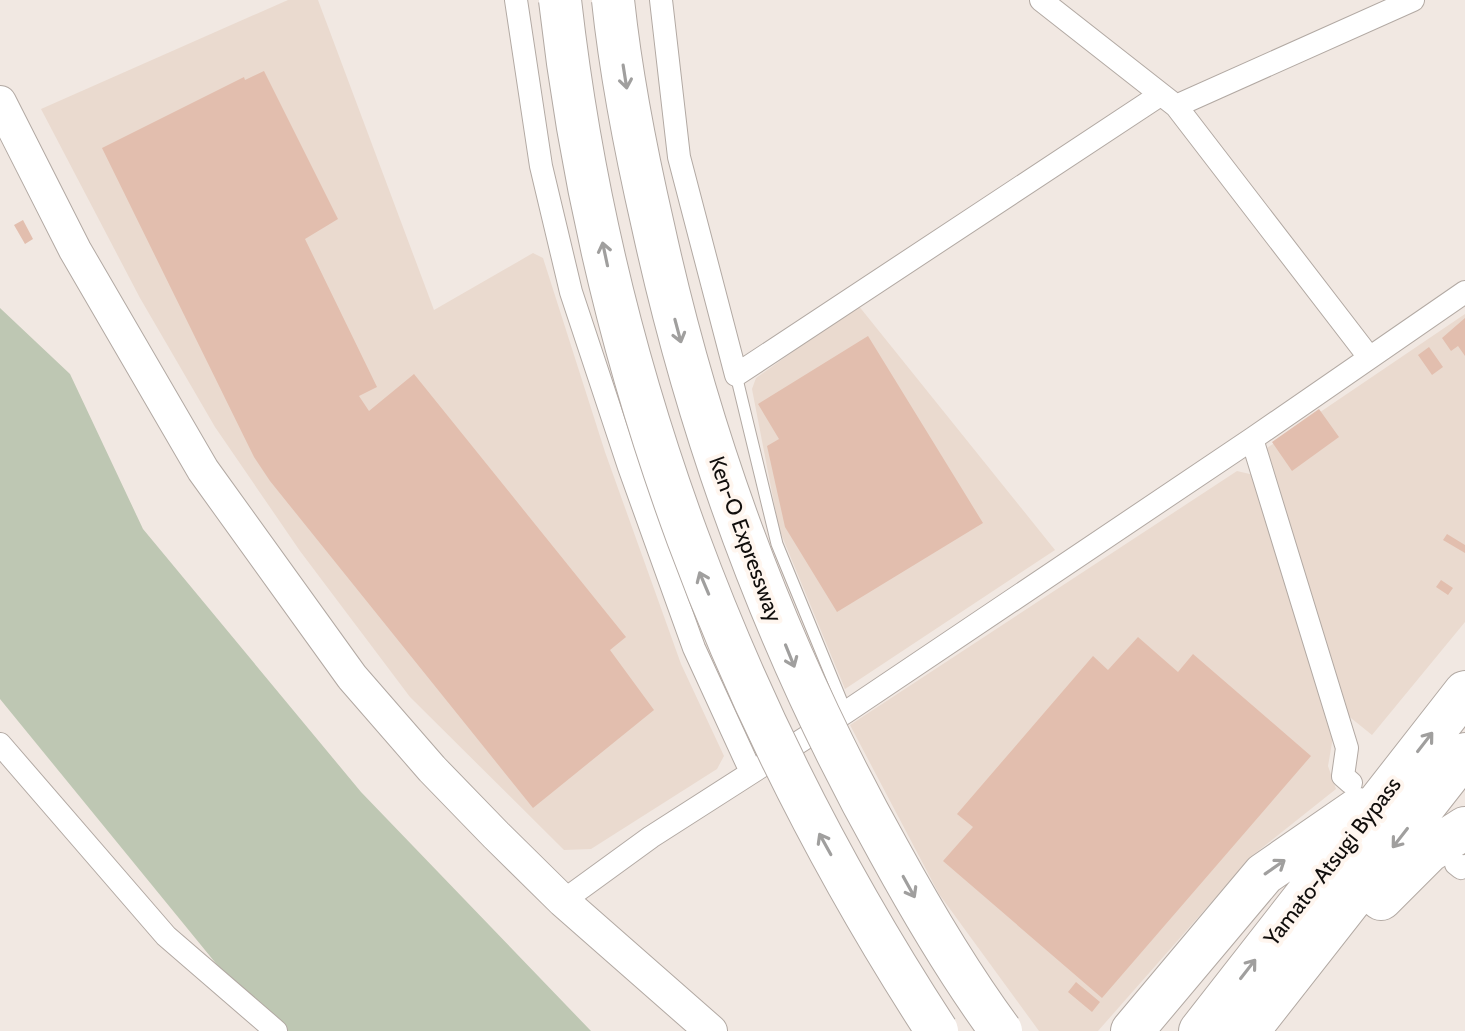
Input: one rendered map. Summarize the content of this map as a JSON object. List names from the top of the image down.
{
  "streets": {
    "highway": ["Ken-O Expressway", "Yamato-Atsugi Bypass"]
  }
}
